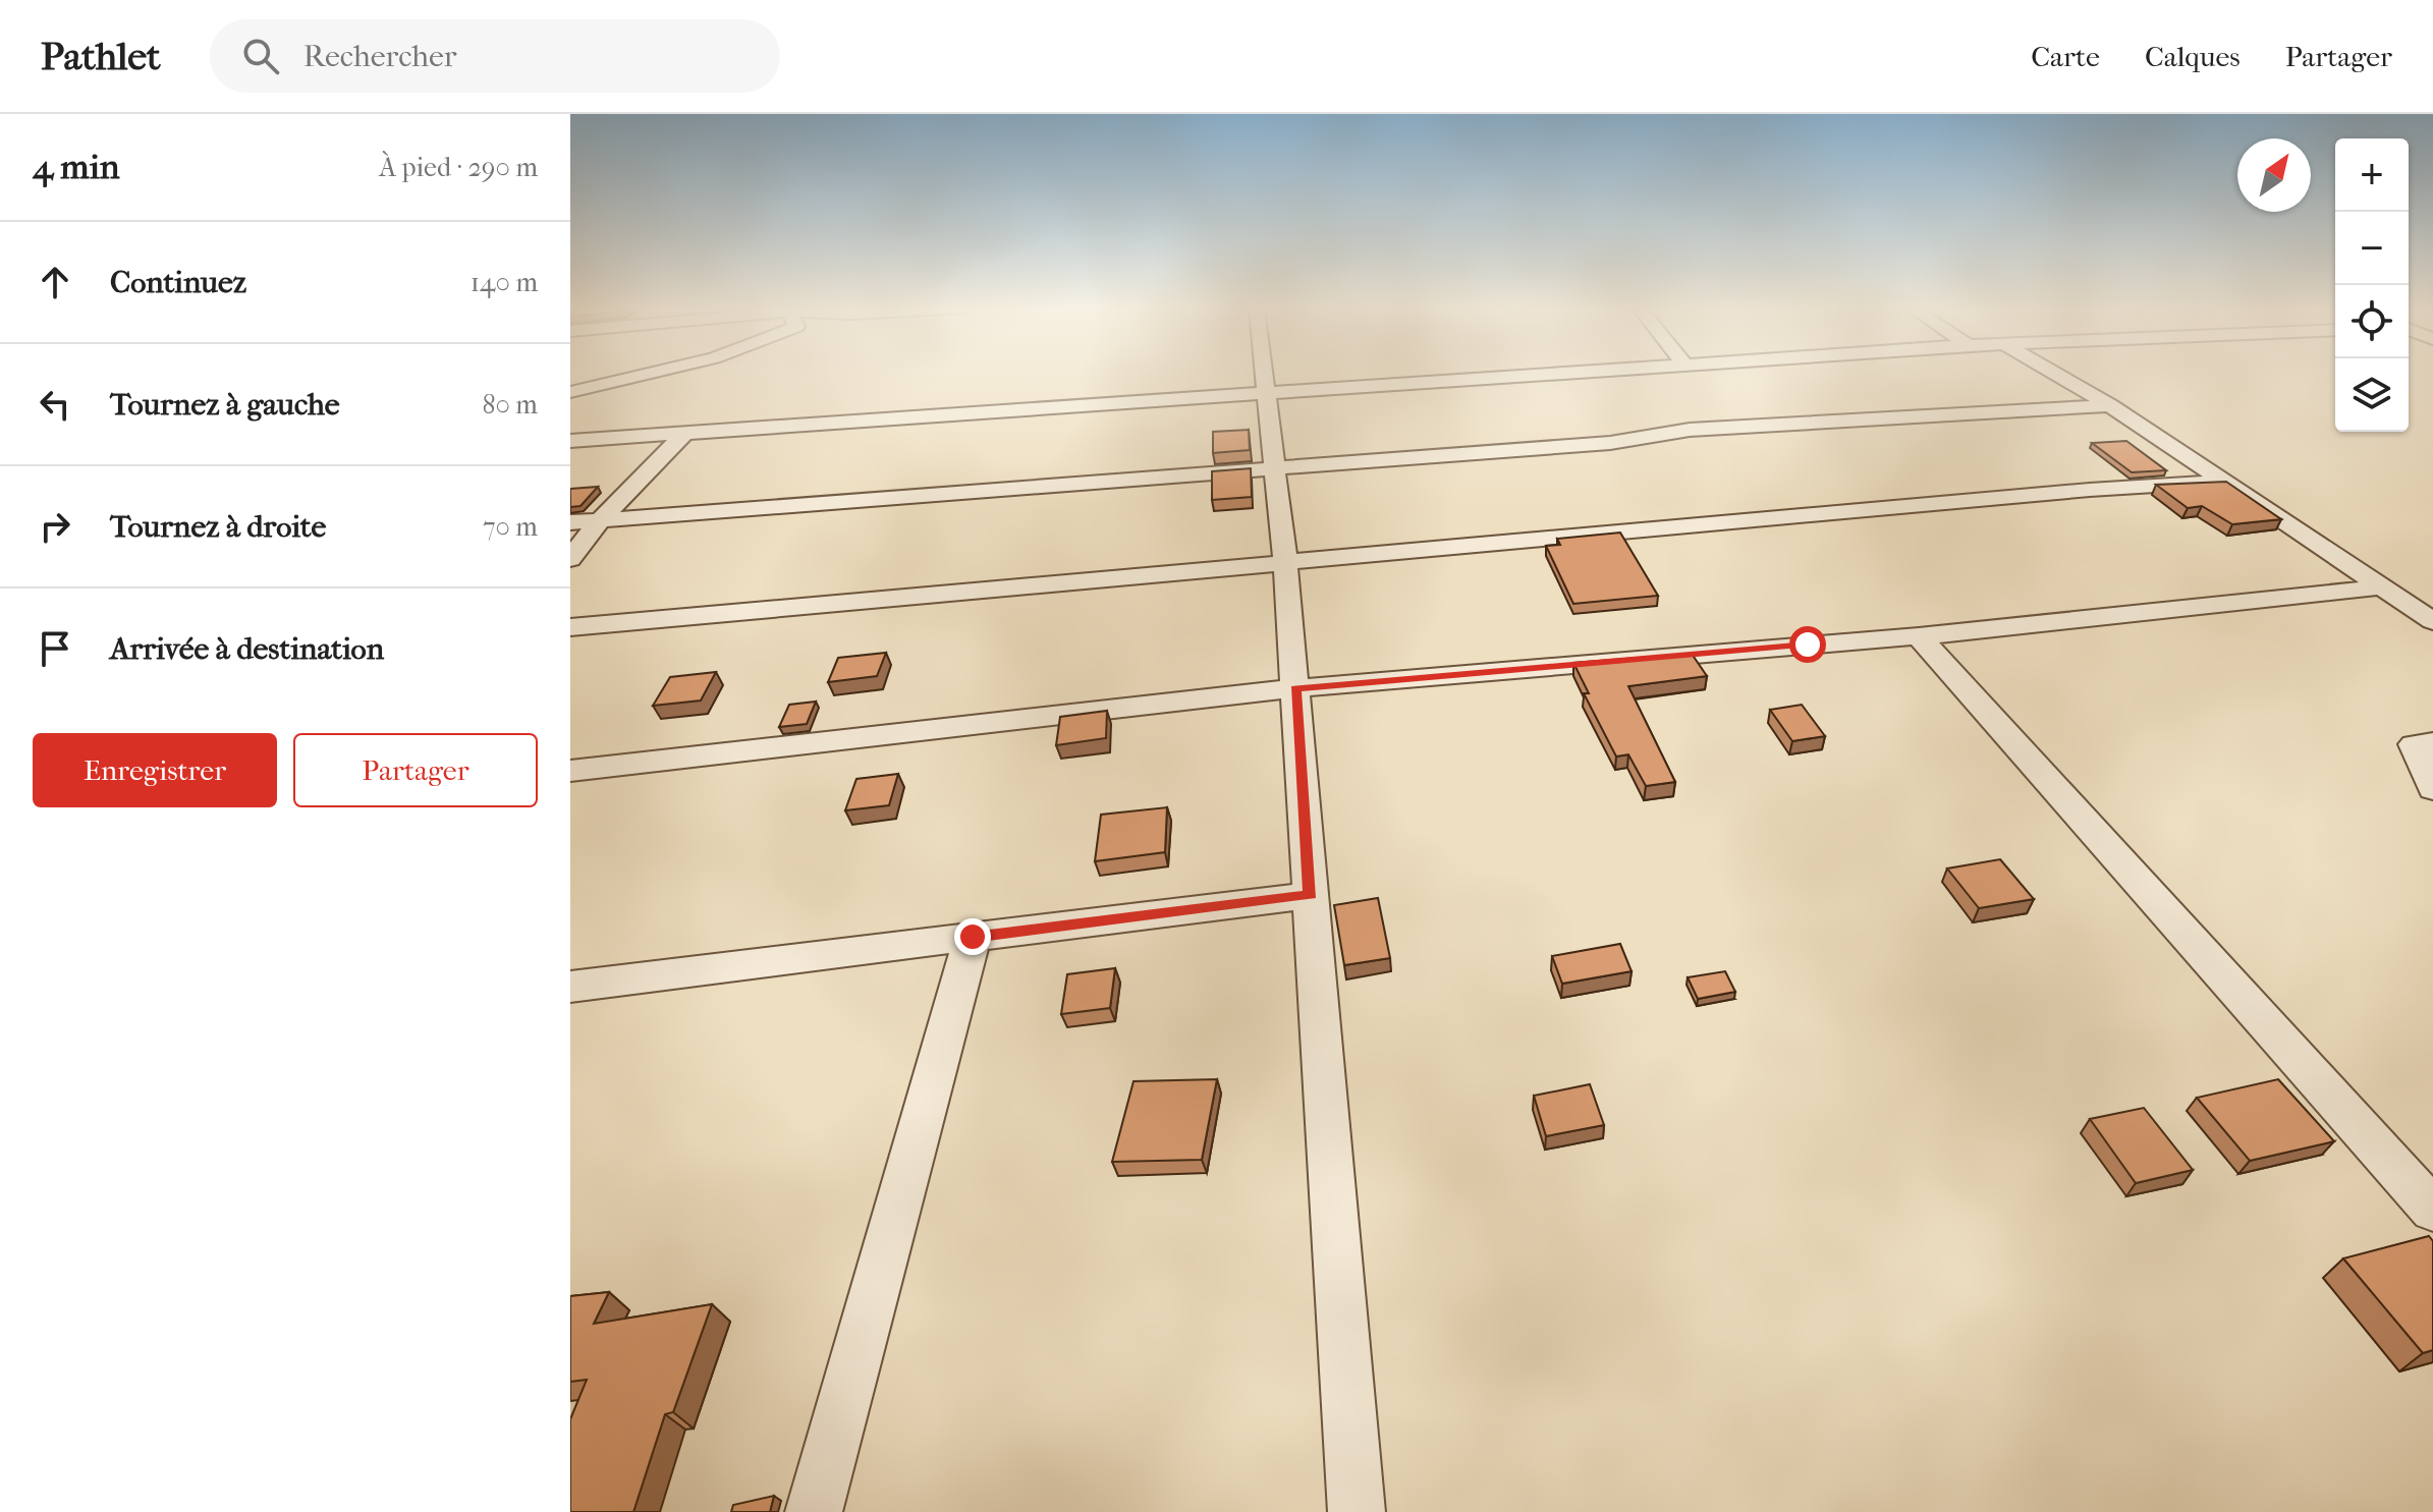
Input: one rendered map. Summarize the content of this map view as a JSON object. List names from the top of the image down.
{
  "north": "top right",
  "page": {
    "header": "Pathlet",
    "search": "Rechercher",
    "nav": ["Carte", "Calques", "Partager"],
    "heading": ["4 min", "À pied · 290 m"],
    "map_buttons": ["+", "−"],
    "list": [
      ["Continuez", "140 m"],
      ["Tournez à gauche", "80 m"],
      ["Tournez à droite", "70 m"],
      "Arrivée à destination"
    ],
    "buttons": ["Enregistrer", "Partager"]
  }
}
